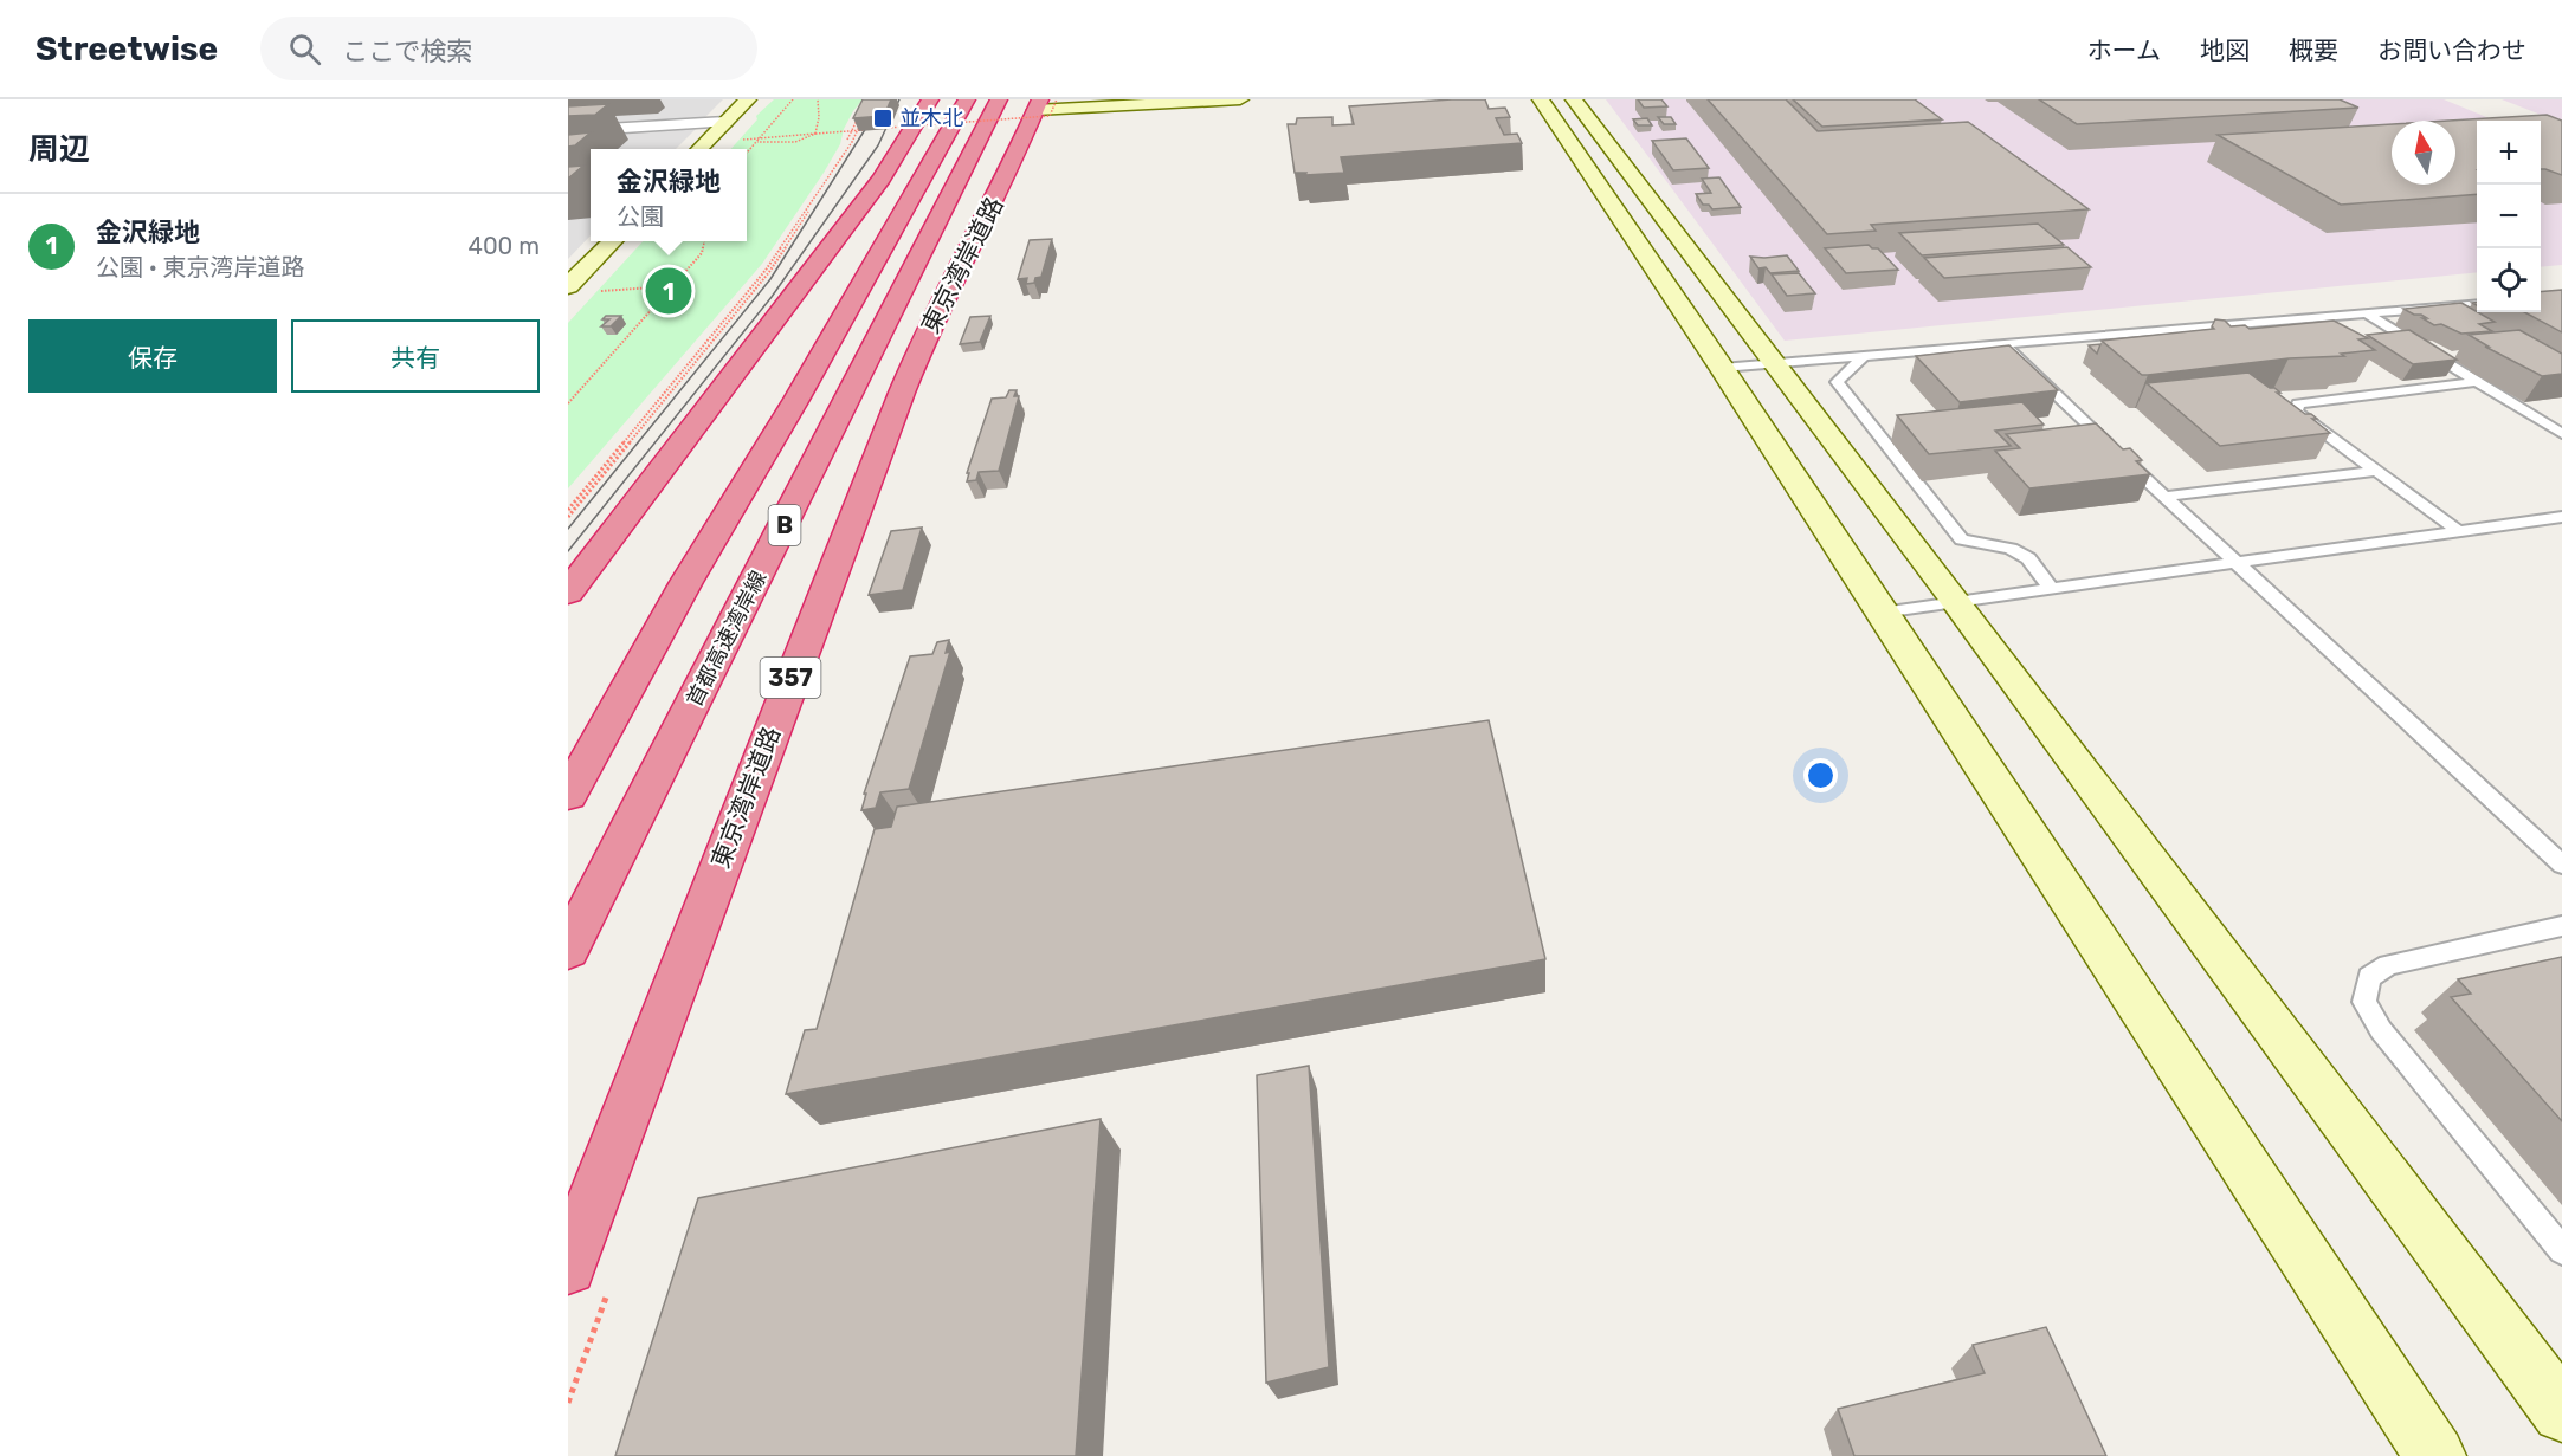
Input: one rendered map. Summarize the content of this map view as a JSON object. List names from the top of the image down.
{
  "streets": {
    "highway": [
      "東京湾岸道路",
      "B",
      "首都高速湾岸線",
      "357"
    ]
  },
  "places": {
    "transit": ["並木北"]
  },
  "north": "top",
  "page": {
    "header": "Streetwise",
    "search": "ここで検索",
    "nav": [
      "ホーム",
      "地図",
      "概要",
      "お問い合わせ"
    ],
    "heading": "周辺",
    "map_buttons": ["+", "−"],
    "popup": ["金沢緑地", "公園"],
    "list": [
      {
        "mark": "1",
        "name": "金沢緑地",
        "note": "公園 · 東京湾岸道路",
        "value": "400 m"
      }
    ],
    "pins": "1",
    "buttons": ["保存", "共有"]
  }
}
